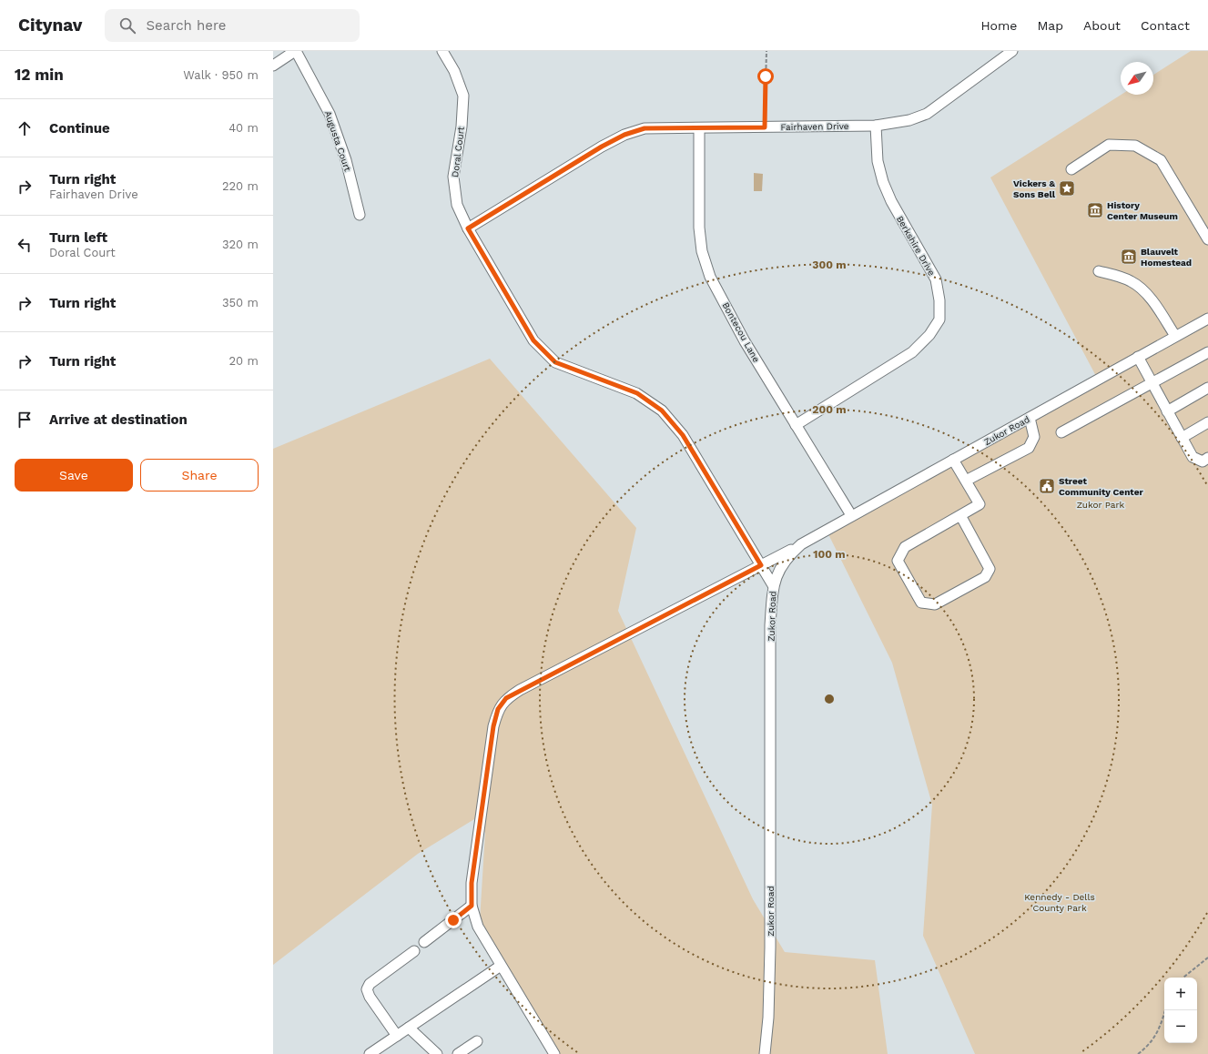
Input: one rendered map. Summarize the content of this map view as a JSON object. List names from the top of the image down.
{
  "streets": {
    "street": [
      "Fairhaven Drive",
      "Augusta Court",
      "Doral Court",
      "Berkshire Drive",
      "Bontecou Lane",
      "Zukor Road"
    ]
  },
  "crossings": [
    ["Fairhaven Drive", "Doral Court"],
    ["Fairhaven Drive", "Berkshire Drive"],
    ["Fairhaven Drive", "Bontecou Lane"],
    ["Doral Court", "Zukor Road"],
    ["Berkshire Drive", "Bontecou Lane"],
    ["Bontecou Lane", "Zukor Road"]
  ],
  "parks": ["Zukor Park", "Kennedy - Dells County Park"],
  "places": {
    "place": ["Vickers & Sons Bell"],
    "museum": ["History Center Museum", "Blauvelt Homestead"],
    "public building": ["Street Community Center"]
  },
  "north": "bottom left",
  "page": {
    "header": "Citynav",
    "search": "Search here",
    "nav": [
      "Home",
      "Map",
      "About",
      "Contact"
    ],
    "heading": ["12 min", "Walk · 950 m"],
    "list": [
      ["Continue", "40 m"],
      ["Turn right", "Fairhaven Drive", "220 m"],
      ["Turn left", "Doral Court", "320 m"],
      ["Turn right", "350 m"],
      ["Turn right", "20 m"],
      "Arrive at destination"
    ],
    "buttons": ["Save", "Share"],
    "map_buttons": ["+", "−"]
  },
  "rings": ["300 m", "200 m", "100 m"]
}
